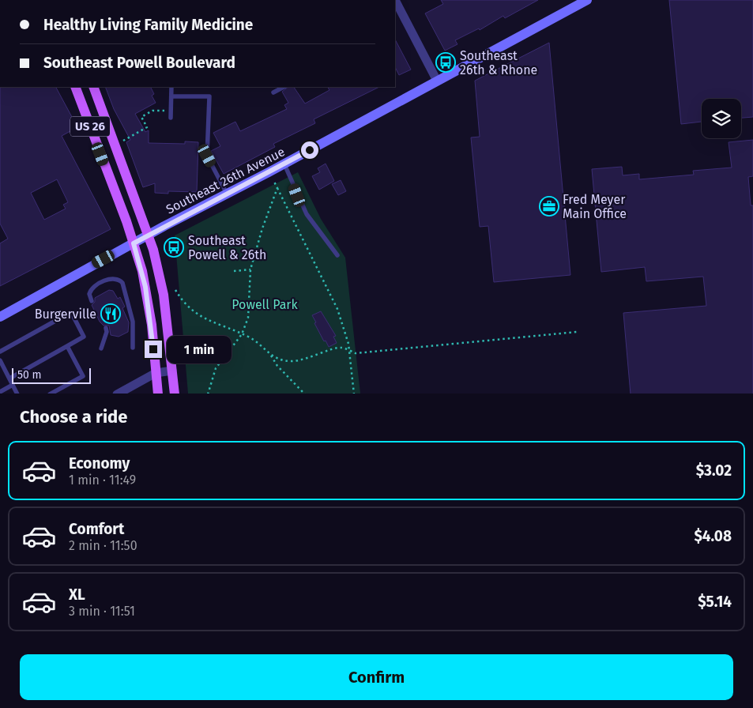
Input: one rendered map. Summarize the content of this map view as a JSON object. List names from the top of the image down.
{
  "streets": {
    "main road": ["US 26"],
    "street": ["Southeast 26th Avenue"]
  },
  "crossings": [
    ["US 26", "Southeast 26th Avenue"]
  ],
  "parks": ["Powell Park"],
  "places": {
    "bus stop": ["Southeast 26th & Rhone", "Southeast Powell & 26th"],
    "office": ["Fred Meyer Main Office"],
    "restaurant": ["Burgerville"]
  },
  "scale_bar": "50 m",
  "page": {
    "banner": ["Healthy Living Family Medicine", "Southeast Powell Boulevard"],
    "bubble": "1 min",
    "scale": "50 m",
    "heading": "Choose a ride",
    "list": [
      {
        "name": "Economy",
        "note": "1 min · 11:49",
        "value": "$3.02"
      },
      {
        "name": "Comfort",
        "note": "2 min · 11:50",
        "value": "$4.08"
      },
      {
        "name": "XL",
        "note": "3 min · 11:51",
        "value": "$5.14"
      }
    ],
    "buttons": "Confirm"
  }
}
